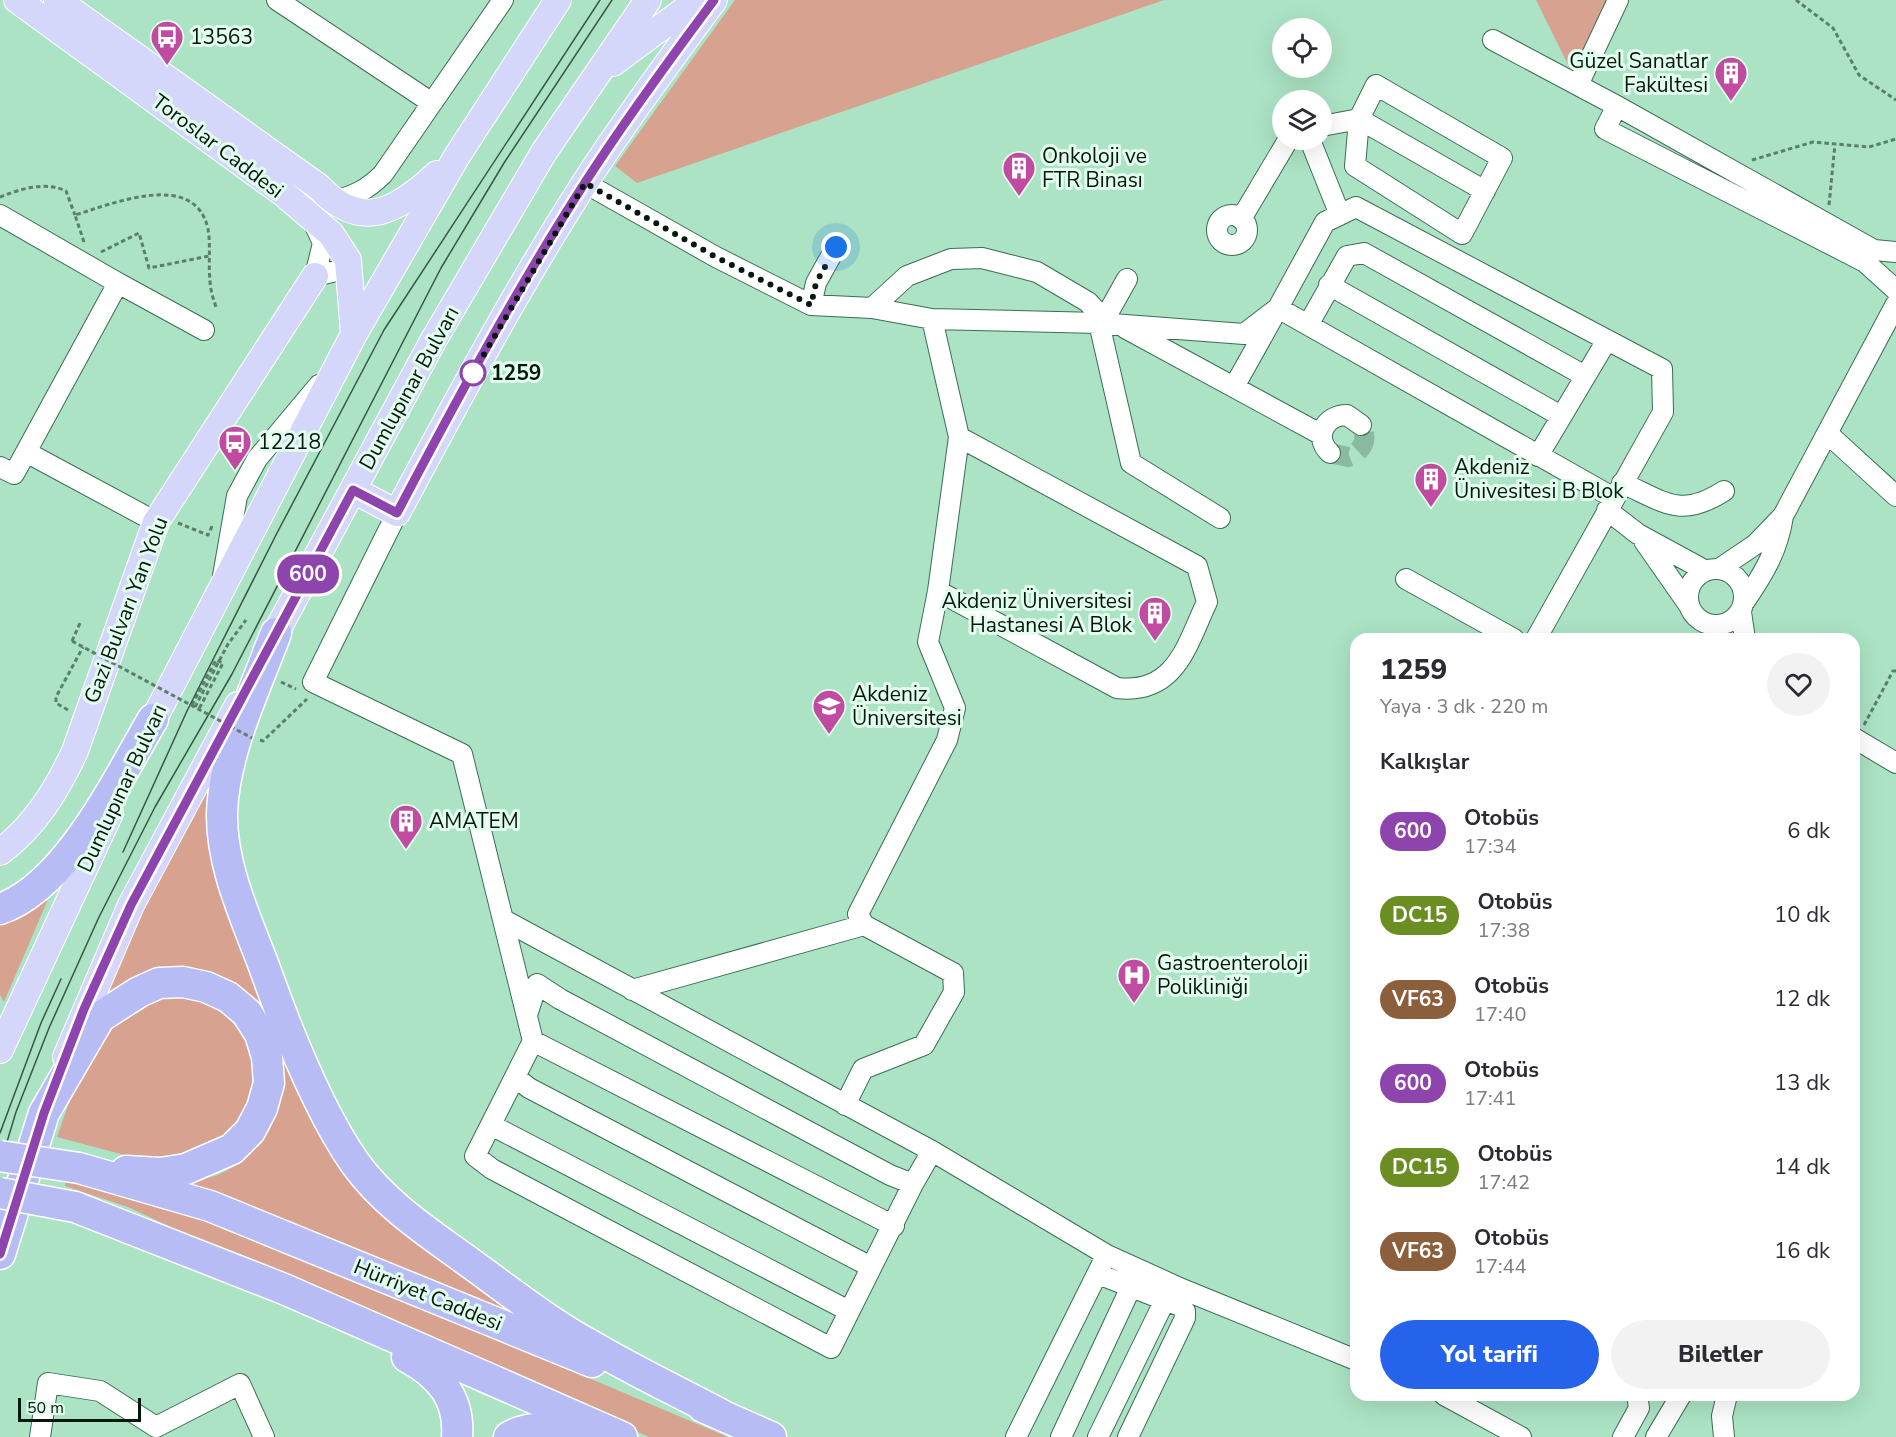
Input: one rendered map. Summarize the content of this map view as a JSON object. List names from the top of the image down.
{
  "streets": {
    "highway": ["Dumlupınar Bulvarı", "Hürriyet Caddesi"],
    "main road": ["Toroslar Caddesi", "Gazi Bulvarı Yan Yolu"]
  },
  "crossings": [
    ["Toroslar Caddesi", "Dumlupınar Bulvarı"]
  ],
  "places": {
    "bus stop": ["13563", "12218"],
    "building": [
      "Güzel Sanatlar Fakültesi",
      "Onkoloji ve FTR Binası",
      "Akdeniz Ünivesitesi B Blok",
      "Akdeniz Üniversitesi Hastanesi A Blok",
      "AMATEM"
    ],
    "other": ["1259"],
    "school or university": ["Akdeniz Üniversitesi"],
    "hospital": ["Gastroenteroloji Polikliniği"]
  },
  "lines": ["bus line 600"],
  "scale_bar": "50 m",
  "page": {
    "on_map": "600",
    "heading": [
      ["1259", "Yaya · 3 dk · 220 m"],
      "Kalkışlar"
    ],
    "list": [
      {
        "mark": "600",
        "name": "Otobüs",
        "note": "17:34",
        "value": "6 dk"
      },
      {
        "mark": "DC15",
        "name": "Otobüs",
        "note": "17:38",
        "value": "10 dk"
      },
      {
        "mark": "VF63",
        "name": "Otobüs",
        "note": "17:40",
        "value": "12 dk"
      },
      {
        "mark": "600",
        "name": "Otobüs",
        "note": "17:41",
        "value": "13 dk"
      },
      {
        "mark": "DC15",
        "name": "Otobüs",
        "note": "17:42",
        "value": "14 dk"
      },
      {
        "mark": "VF63",
        "name": "Otobüs",
        "note": "17:44",
        "value": "16 dk"
      }
    ],
    "buttons": ["Yol tarifi", "Biletler"],
    "scale": "50 m"
  }
}
